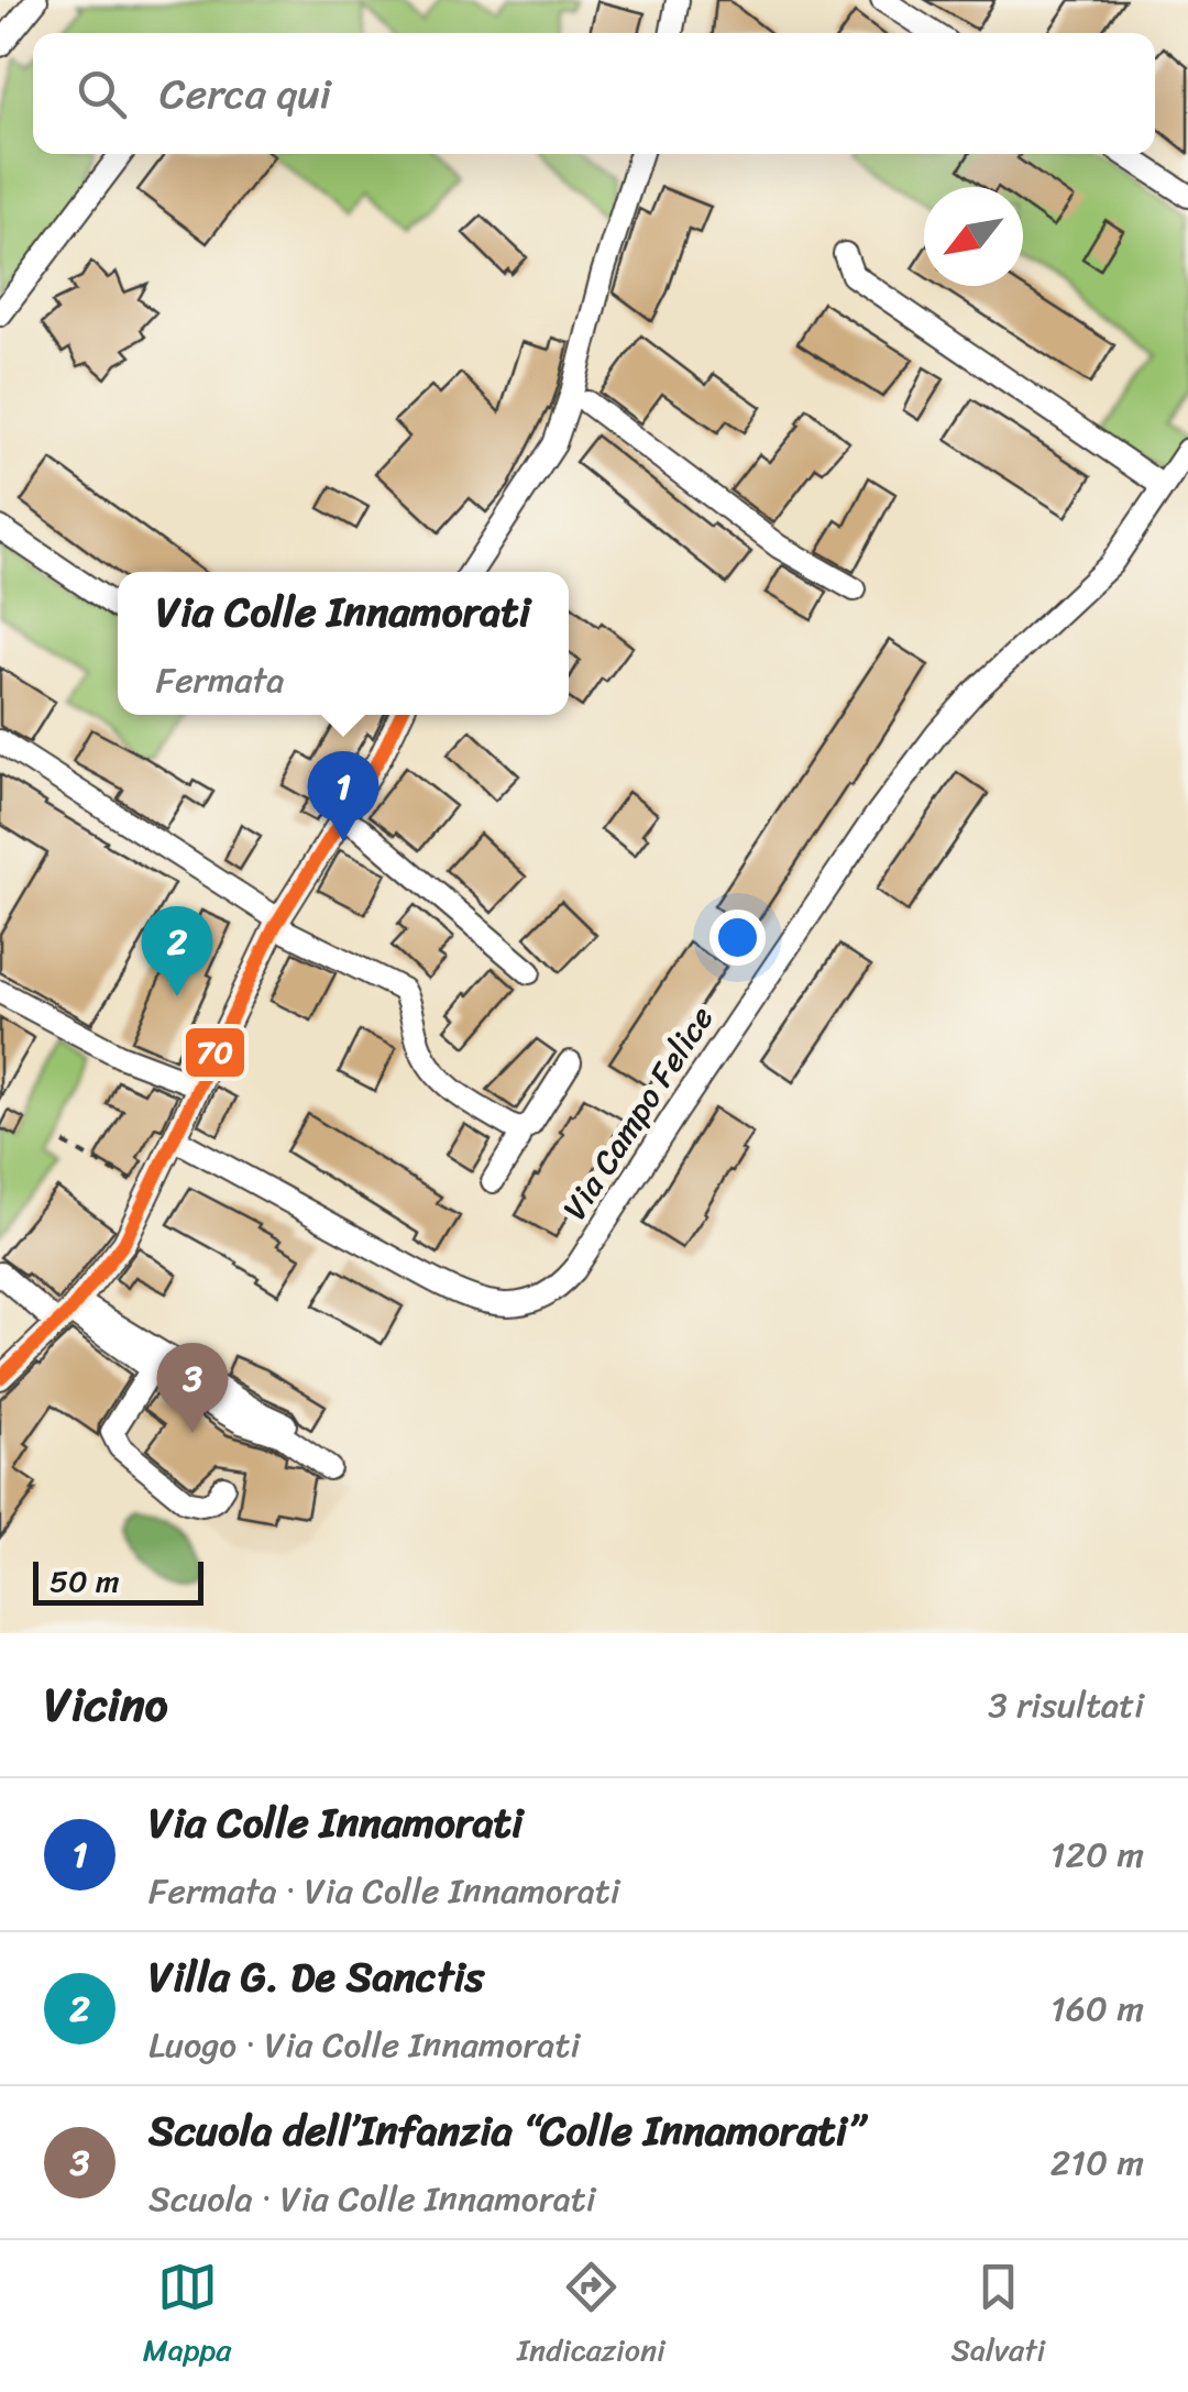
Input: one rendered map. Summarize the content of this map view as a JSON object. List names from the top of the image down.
{
  "streets": {
    "street": ["Via Campo Felice"]
  },
  "lines": ["transit line 70"],
  "scale_bar": "50 m",
  "north": "bottom left",
  "page": {
    "search": "Cerca qui",
    "popup": ["Via Colle Innamorati", "Fermata"],
    "pins": ["1", "2", "3"],
    "scale": "50 m",
    "heading": ["Vicino", "3 risultati"],
    "list": [
      {
        "mark": "1",
        "name": "Via Colle Innamorati",
        "note": "Fermata · Via Colle Innamorati",
        "value": "120 m"
      },
      {
        "mark": "2",
        "name": "Villa G. De Sanctis",
        "note": "Luogo · Via Colle Innamorati",
        "value": "160 m"
      },
      {
        "mark": "3",
        "name": "Scuola dell’Infanzia “Colle Innamorati”",
        "note": "Scuola · Via Colle Innamorati",
        "value": "210 m"
      }
    ],
    "nav": ["Mappa", "Indicazioni", "Salvati"]
  }
}
